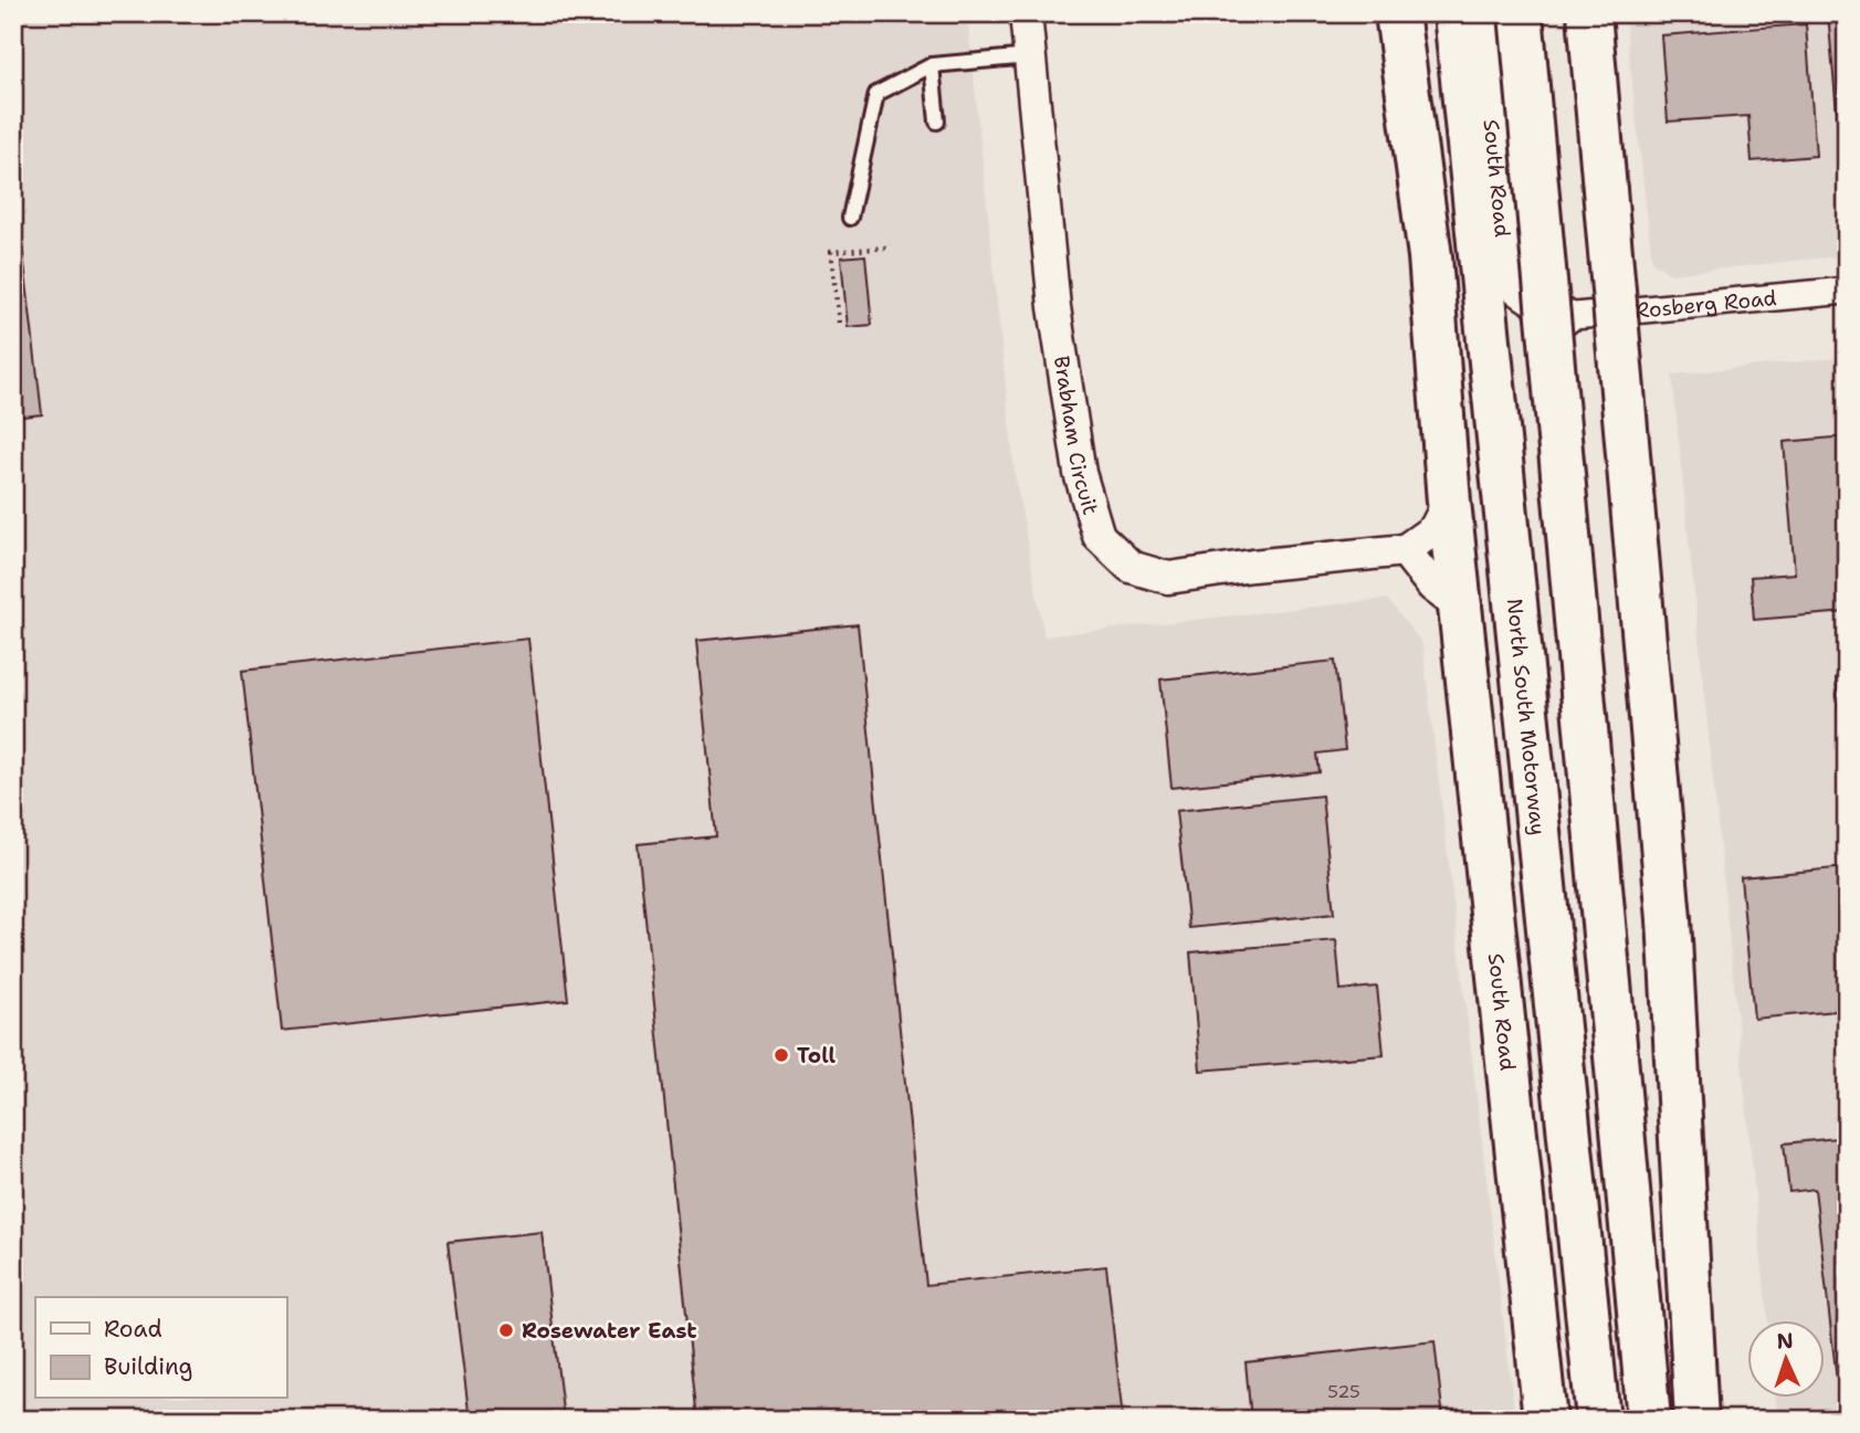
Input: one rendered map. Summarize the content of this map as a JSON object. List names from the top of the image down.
{
  "streets": {
    "highway": ["South Road", "North South Motorway"],
    "street": ["Rosberg Road", "Brabham Circuit"]
  },
  "crossings": [
    ["South Road", "Rosberg Road"]
  ],
  "places": ["Toll", "Rosewater East"],
  "house_numbers": ["525"],
  "legend": ["Road", "Building"],
  "north": "top"
}
